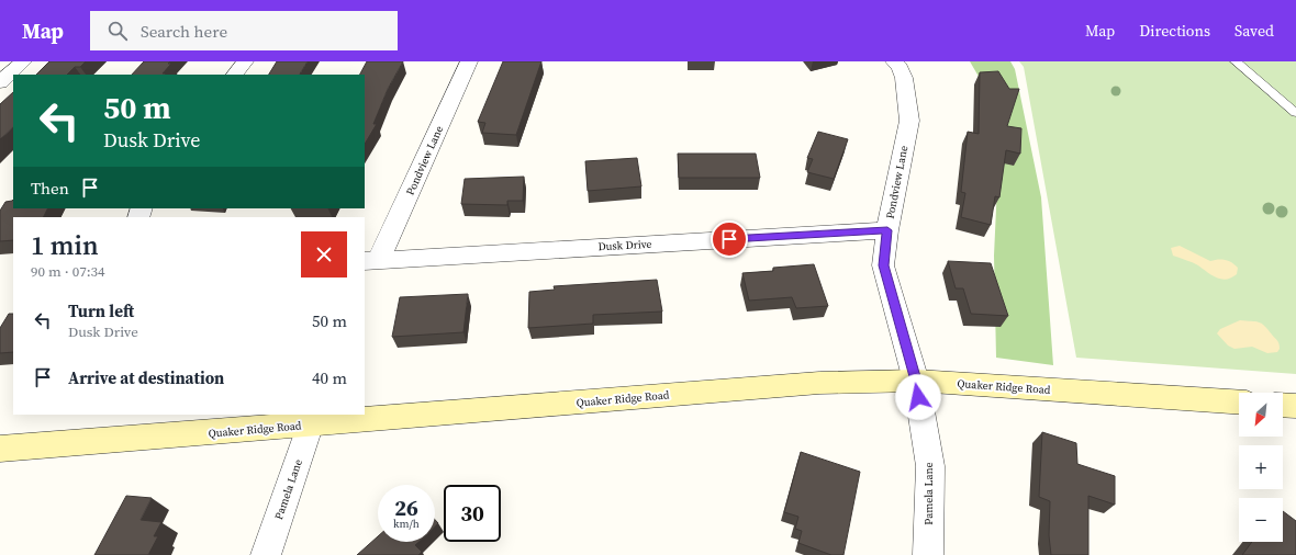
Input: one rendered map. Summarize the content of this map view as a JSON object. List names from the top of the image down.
{
  "streets": {
    "street": [
      "Pondview Lane",
      "Dusk Drive",
      "Quaker Ridge Road",
      "Pamela Lane"
    ]
  },
  "crossings": [
    ["Pondview Lane", "Dusk Drive"],
    ["Pondview Lane", "Quaker Ridge Road"],
    ["Pondview Lane", "Pamela Lane"],
    ["Quaker Ridge Road", "Pamela Lane"]
  ],
  "north": "bottom left",
  "page": {
    "header": "Map",
    "search": "Search here",
    "nav": ["Map", "Directions", "Saved"],
    "turn": ["50 m", "Dusk Drive"],
    "then": "Then",
    "heading": ["1 min", "90 m · 07:34"],
    "list": [
      {
        "name": "Turn left",
        "note": "Dusk Drive",
        "value": "50 m"
      },
      {
        "name": "Arrive at destination",
        "value": "40 m"
      }
    ],
    "map_buttons": ["+", "−"],
    "speed": "26 km/h",
    "limit": "30"
  }
}
